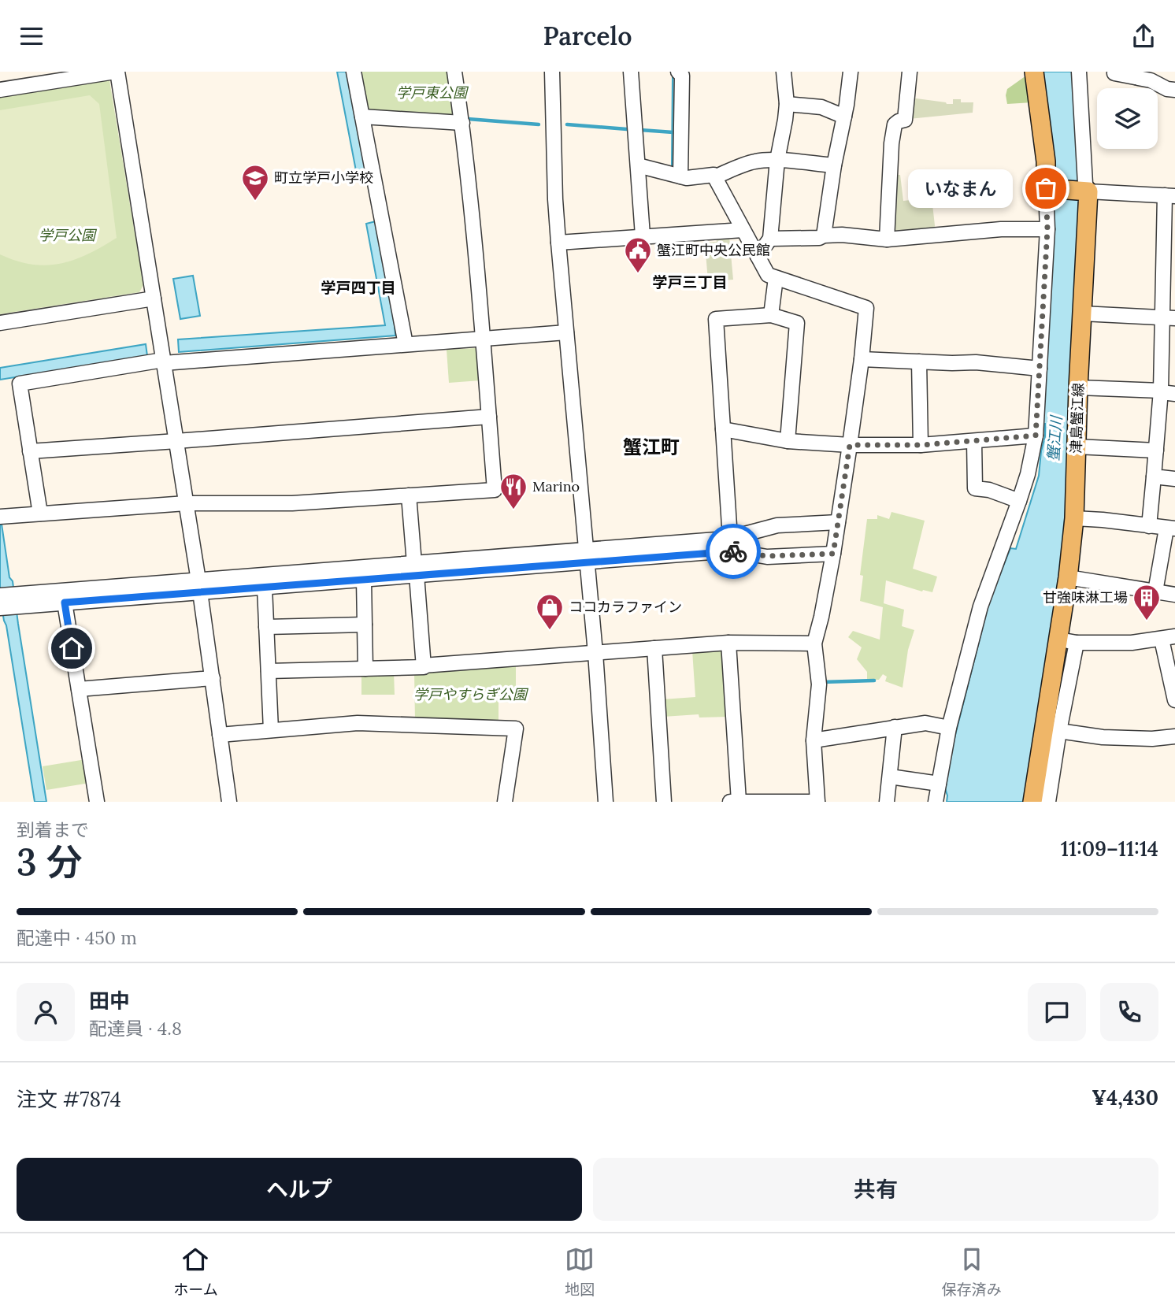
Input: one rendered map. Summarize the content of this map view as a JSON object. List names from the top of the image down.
{
  "streets": {
    "main road": ["津島蟹江線"]
  },
  "districts": ["学戸三丁目", "学戸四丁目", "蟹江町"],
  "water": ["蟹江川"],
  "parks": ["学戸東公園", "学戸公園", "学戸やすらぎ公園"],
  "places": {
    "other": ["いなまん"],
    "school or university": ["町立学戸小学校"],
    "public building": ["蟹江町中央公民館"],
    "restaurant": ["Marino"],
    "building": ["甘強味淋工場"],
    "shop": ["ココカラファイン"]
  },
  "page": {
    "header": "Parcelo",
    "bubble": "いなまん",
    "heading": ["3 分", "到着まで", "11:09–11:14"],
    "panel": [
      "田中",
      "配達員 · 4.8",
      "注文 #7874",
      "¥4,430"
    ],
    "bar": "配達中 · 450 m",
    "buttons": ["ヘルプ", "共有"],
    "tabs": ["ホーム", "地図", "保存済み"]
  }
}
